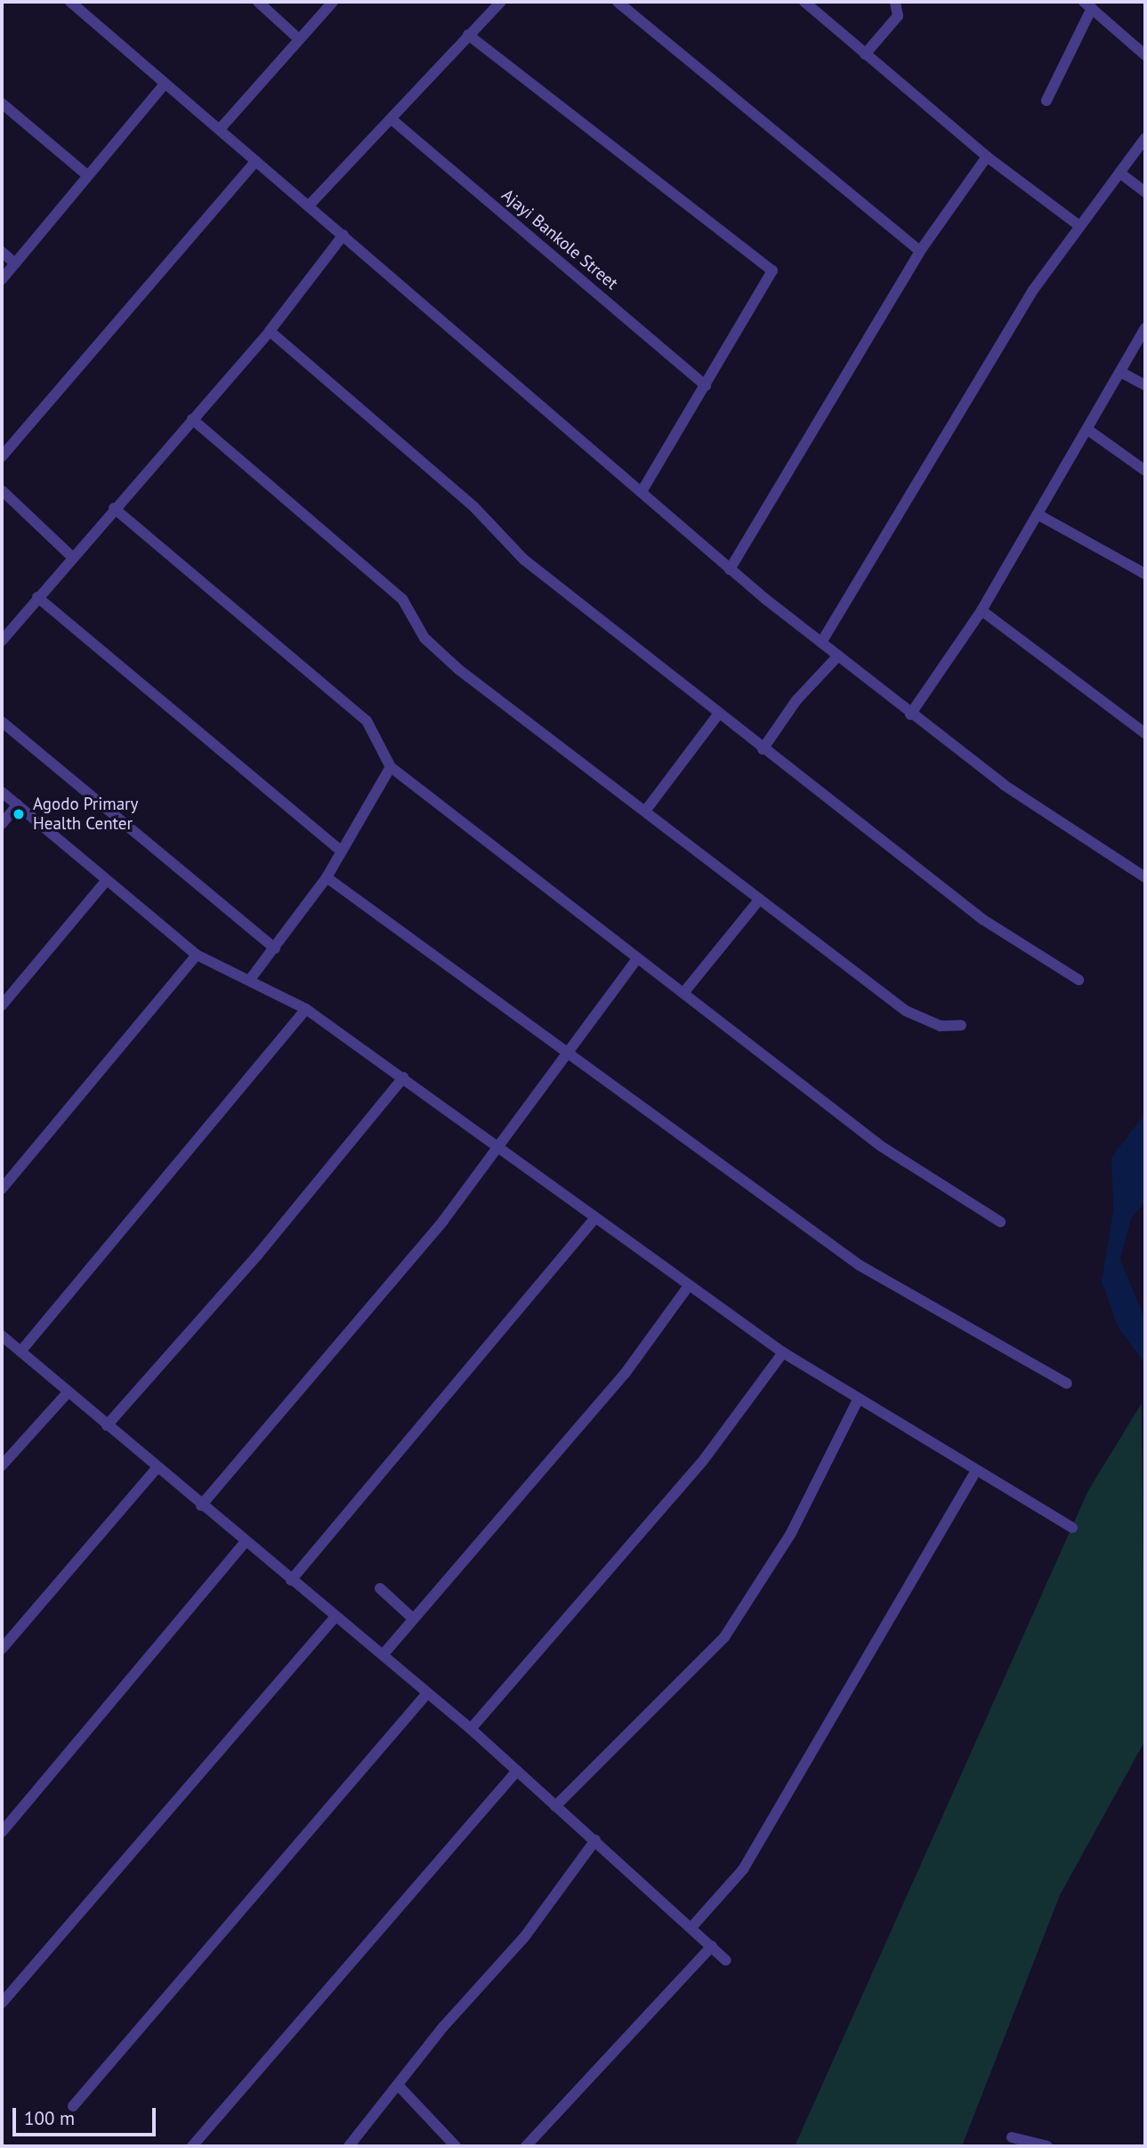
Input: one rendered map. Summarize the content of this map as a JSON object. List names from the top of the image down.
{
  "streets": {
    "street": ["Ajayi Bankole Street"]
  },
  "places": ["Agodo Primary Health Center"],
  "scale_bar": "100 m"
}
